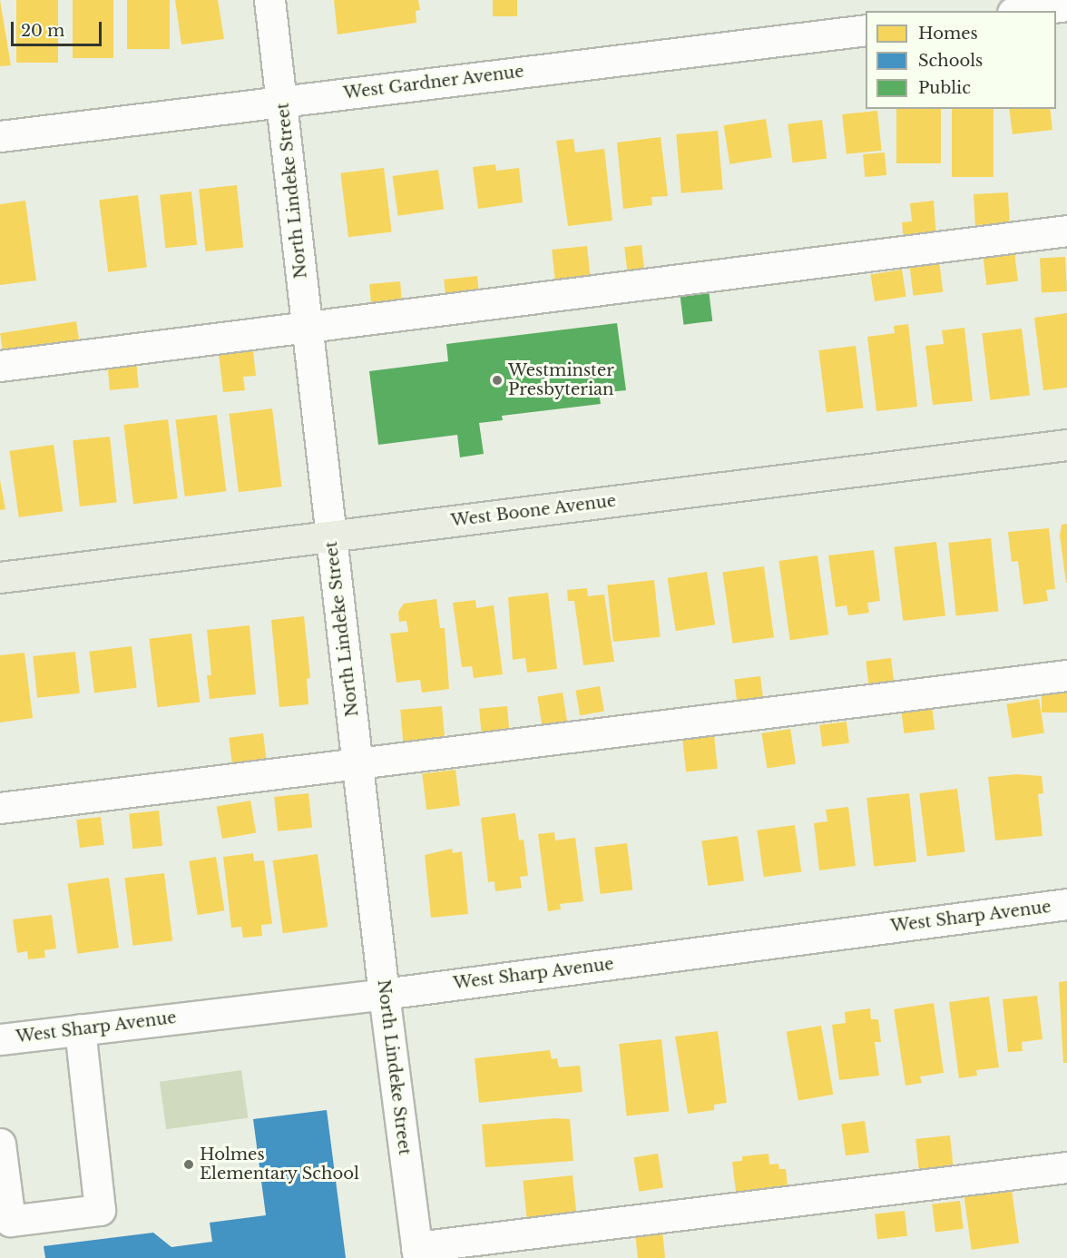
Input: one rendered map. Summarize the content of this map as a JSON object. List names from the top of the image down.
{
  "streets": {
    "main road": ["West Boone Avenue"],
    "street": ["West Gardner Avenue", "North Lindeke Street", "West Sharp Avenue"]
  },
  "crossings": [
    ["West Gardner Avenue", "North Lindeke Street"],
    ["North Lindeke Street", "West Boone Avenue"],
    ["North Lindeke Street", "West Sharp Avenue"]
  ],
  "places": ["Westminster Presbyterian", "Holmes Elementary School"],
  "legend": ["Homes", "Schools", "Public"],
  "scale_bar": "20 m"
}
